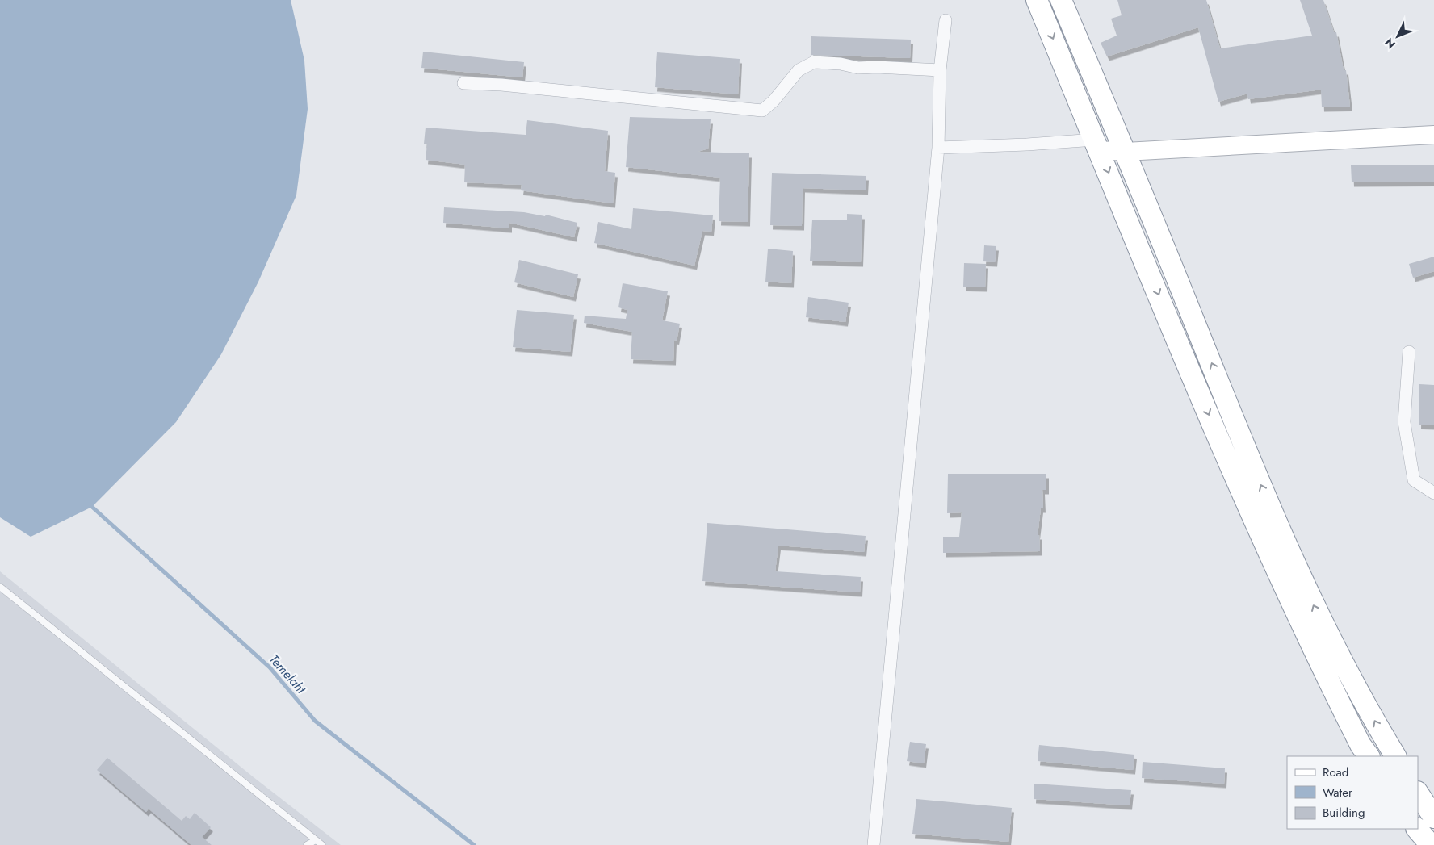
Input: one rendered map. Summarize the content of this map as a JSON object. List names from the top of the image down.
{
  "water": ["Temelaht"],
  "legend": ["Road", "Water", "Building"],
  "north": "bottom left"
}
